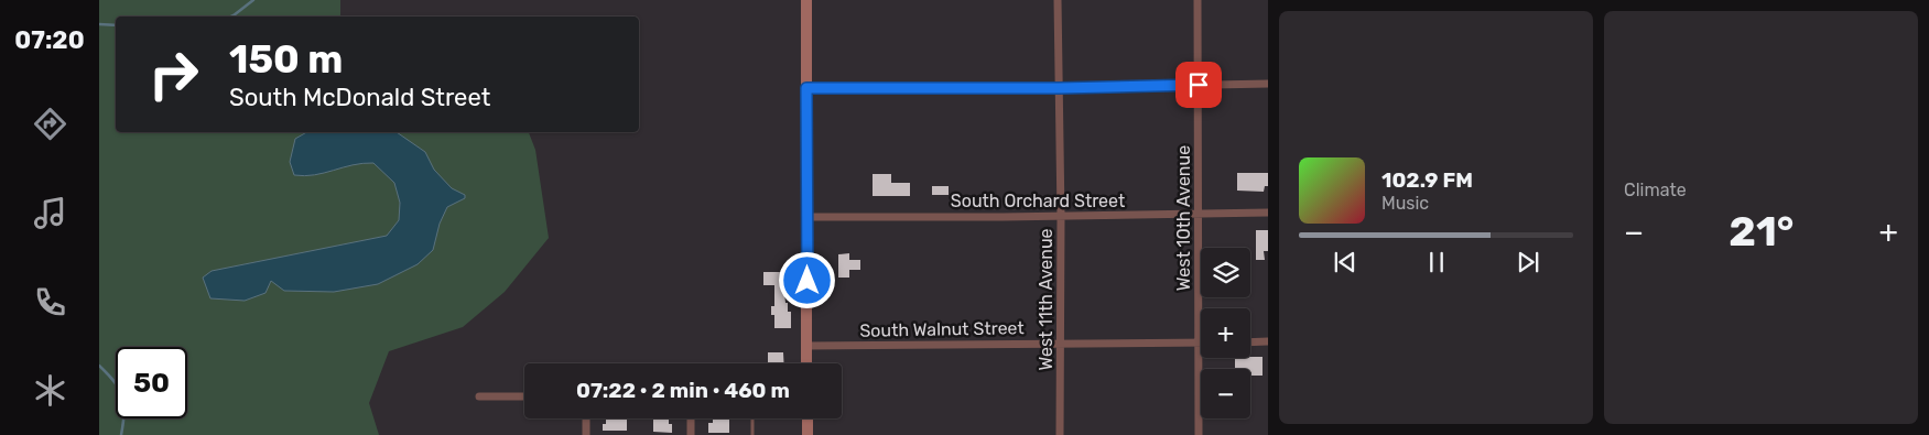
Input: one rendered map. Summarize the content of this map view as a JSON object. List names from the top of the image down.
{
  "streets": {
    "street": [
      "South Orchard Street",
      "West 10th Avenue",
      "West 11th Avenue",
      "South Walnut Street"
    ]
  },
  "crossings": [
    ["South Orchard Street", "West 10th Avenue"],
    ["South Orchard Street", "West 11th Avenue"],
    ["West 10th Avenue", "South Walnut Street"],
    ["West 11th Avenue", "South Walnut Street"]
  ],
  "page": {
    "tabs": "07:20",
    "tile": "Climate",
    "turn": ["150 m", "South McDonald Street"],
    "song": ["102.9 FM", "Music"],
    "heat": ["−", "21°", "+"],
    "map_buttons": ["+", "−"],
    "limit": "50",
    "trip": "07:22 · 2 min · 460 m"
  }
}
